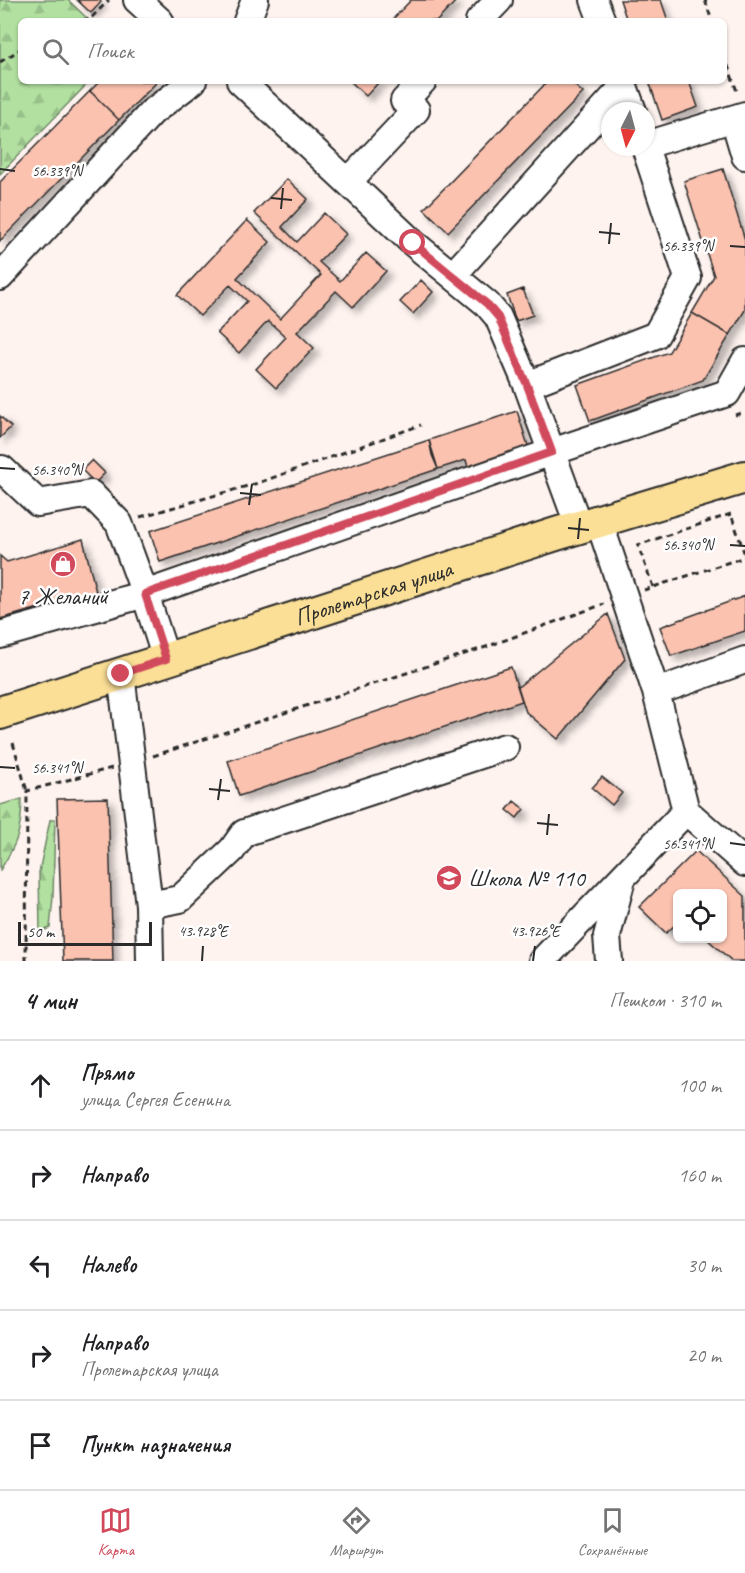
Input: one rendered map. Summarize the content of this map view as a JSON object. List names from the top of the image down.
{
  "streets": {
    "main road": ["Пролетарская улица"]
  },
  "places": {
    "shop": ["7 Желаний"],
    "school or university": ["Школа № 110"]
  },
  "scale_bar": "50 m",
  "north": "bottom",
  "page": {
    "search": "Поиск",
    "scale": "50 m",
    "heading": ["4 мин", "Пешком · 310 m"],
    "list": [
      ["Прямо", "улица Сергея Есенина", "100 m"],
      ["Направо", "160 m"],
      ["Налево", "30 m"],
      ["Направо", "Пролетарская улица", "20 m"],
      "Пункт назначения"
    ],
    "nav": ["Карта", "Маршрут", "Сохранённые"]
  },
  "coordinates": [
    "56.339°N",
    "56.340°N",
    "56.341°N",
    "43.928°E",
    "43.926°E"
  ]
}
